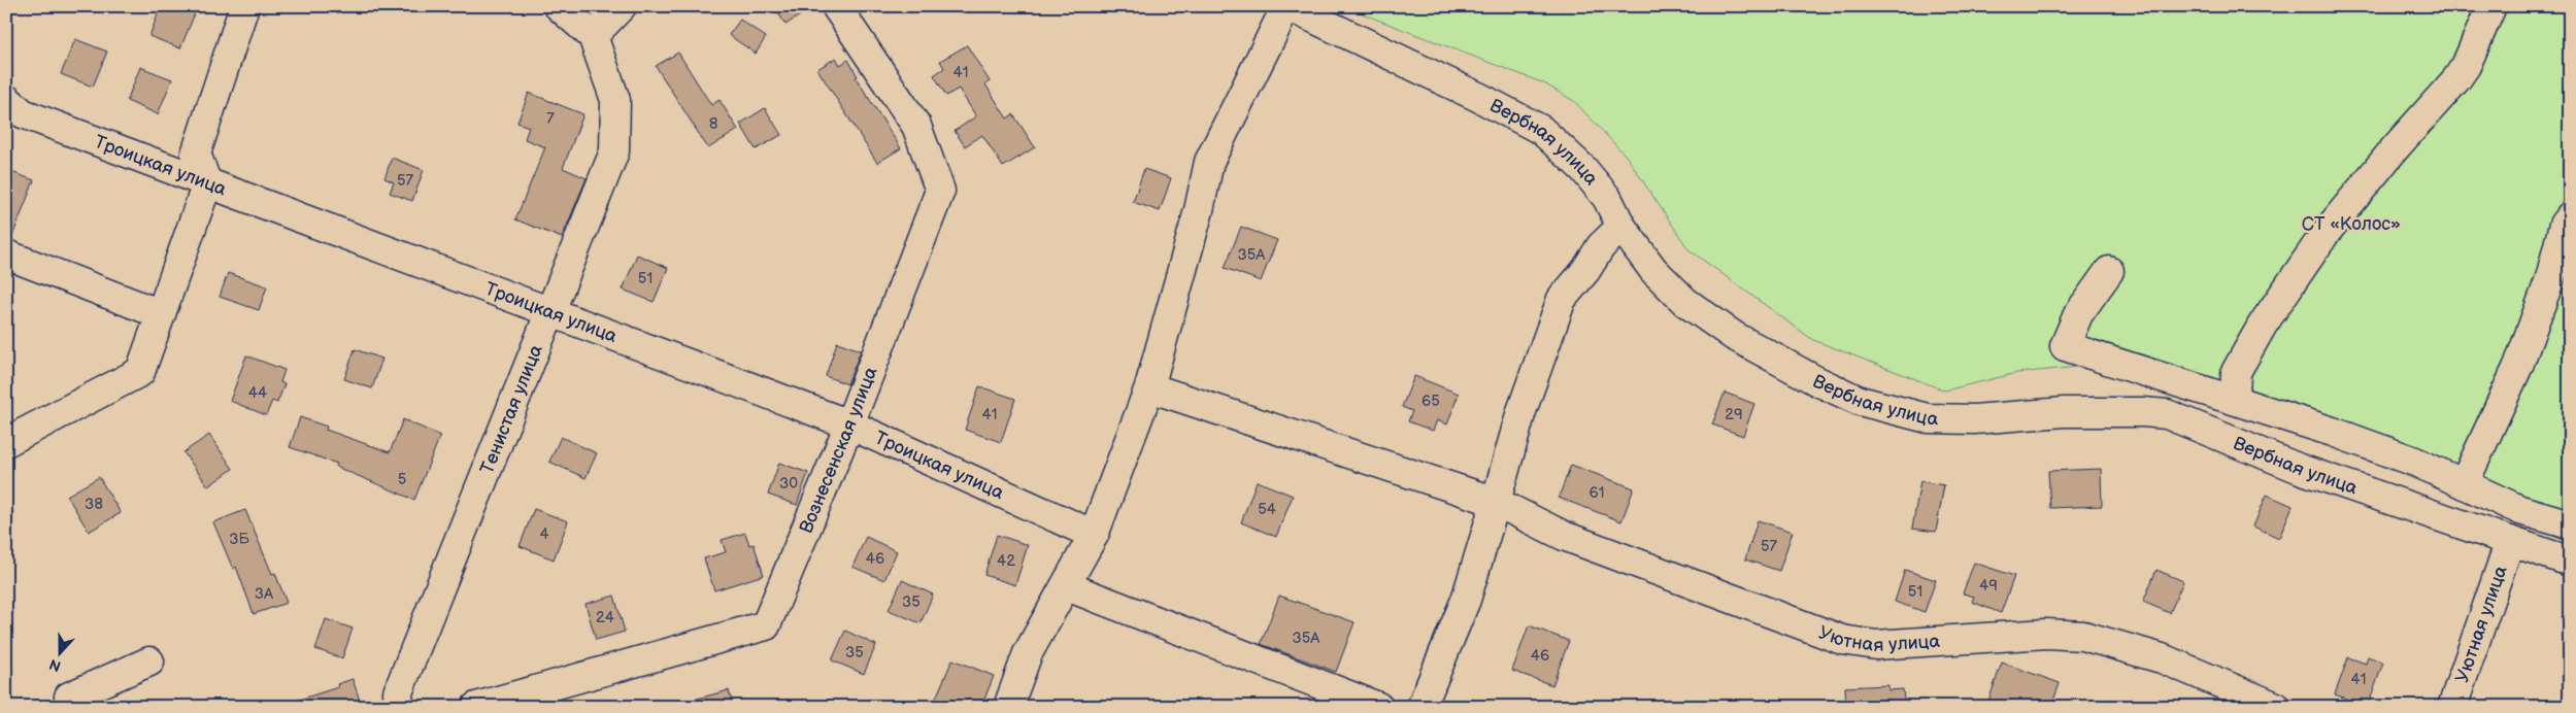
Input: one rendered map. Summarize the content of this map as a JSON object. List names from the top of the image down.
{
  "streets": {
    "street": [
      "Вербная улица",
      "Троицкая улица",
      "Тенистая улица",
      "Вознесенская улица",
      "Уютная улица"
    ]
  },
  "crossings": [
    ["Вербная улица", "Уютная улица"],
    ["Троицкая улица", "Тенистая улица"],
    ["Троицкая улица", "Вознесенская улица"]
  ],
  "parks": ["СТ «Колос»"],
  "house_numbers": [
    "41",
    "7",
    "8",
    "57",
    "35А",
    "51",
    "44",
    "65",
    "41",
    "29",
    "5",
    "30",
    "61",
    "38",
    "54",
    "4",
    "3Б",
    "57",
    "46",
    "42",
    "49",
    "51",
    "3А",
    "35",
    "24",
    "35А",
    "35",
    "46",
    "41"
  ],
  "north": "bottom"
}
